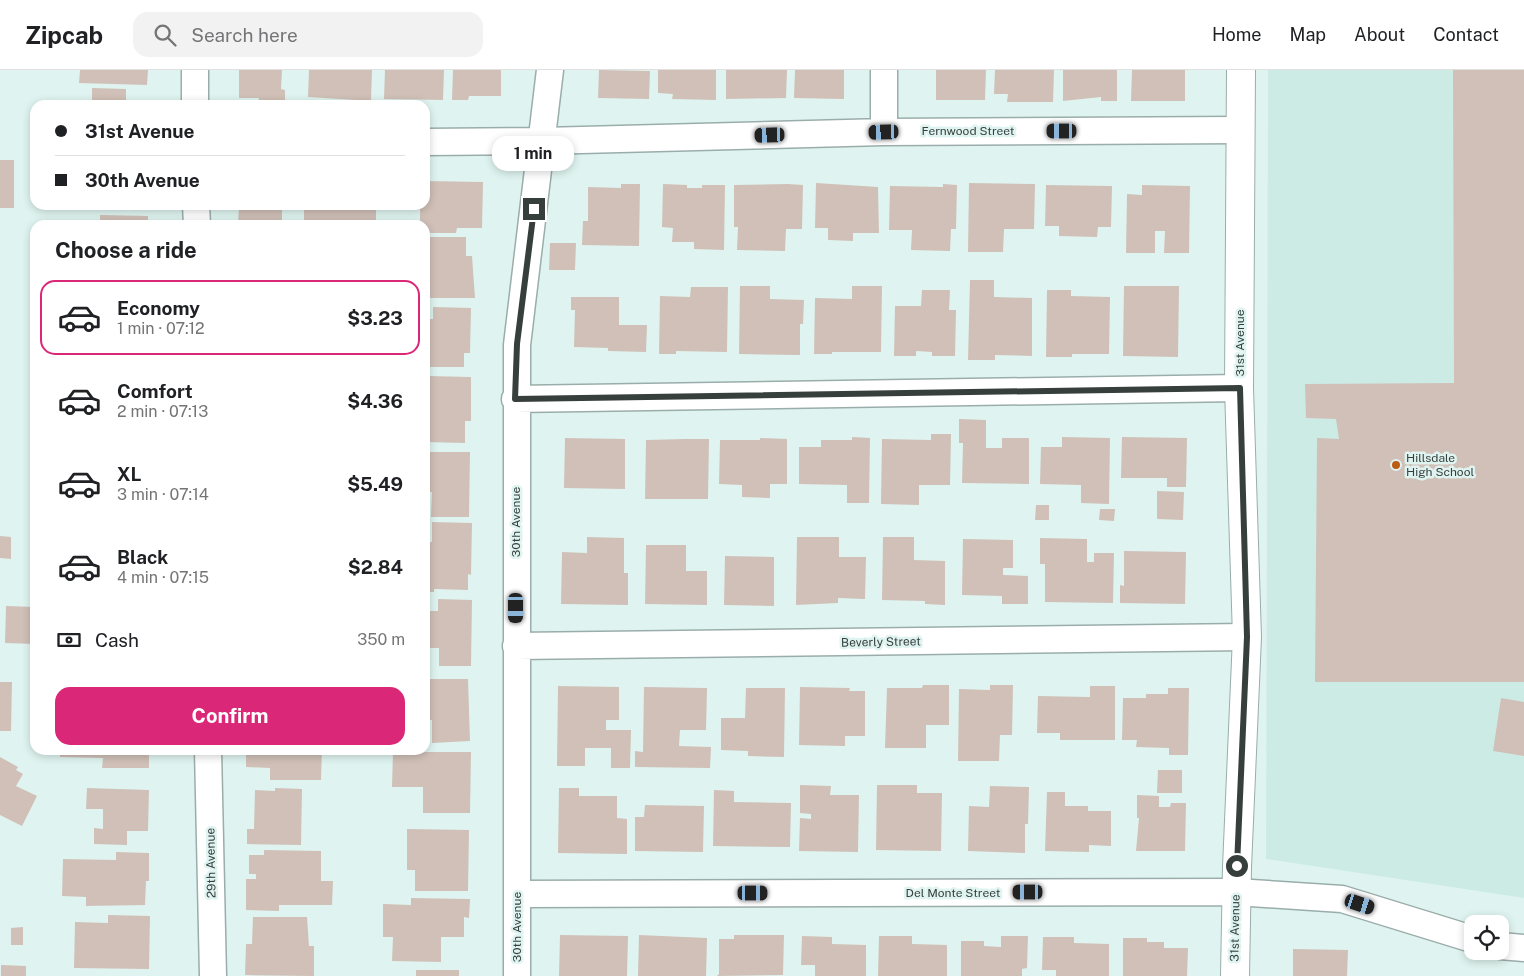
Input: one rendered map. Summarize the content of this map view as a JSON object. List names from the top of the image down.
{
  "streets": {
    "street": [
      "Fernwood Street",
      "31st Avenue",
      "30th Avenue",
      "Beverly Street",
      "29th Avenue",
      "Del Monte Street"
    ]
  },
  "crossings": [
    ["Fernwood Street", "31st Avenue"],
    ["Fernwood Street", "30th Avenue"],
    ["31st Avenue", "Beverly Street"],
    ["31st Avenue", "Del Monte Street"],
    ["30th Avenue", "Beverly Street"],
    ["30th Avenue", "Del Monte Street"]
  ],
  "places": ["Hillsdale High School"],
  "page": {
    "header": "Zipcab",
    "search": "Search here",
    "nav": [
      "Home",
      "Map",
      "About",
      "Contact"
    ],
    "banner": ["31st Avenue", "30th Avenue"],
    "bubble": "1 min",
    "heading": "Choose a ride",
    "list": [
      {
        "name": "Economy",
        "note": "1 min · 07:12",
        "value": "$3.23"
      },
      {
        "name": "Comfort",
        "note": "2 min · 07:13",
        "value": "$4.36"
      },
      {
        "name": "XL",
        "note": "3 min · 07:14",
        "value": "$5.49"
      },
      {
        "name": "Black",
        "note": "4 min · 07:15",
        "value": "$2.84"
      }
    ],
    "pay": ["Cash", "350 m"],
    "buttons": "Confirm"
  }
}
